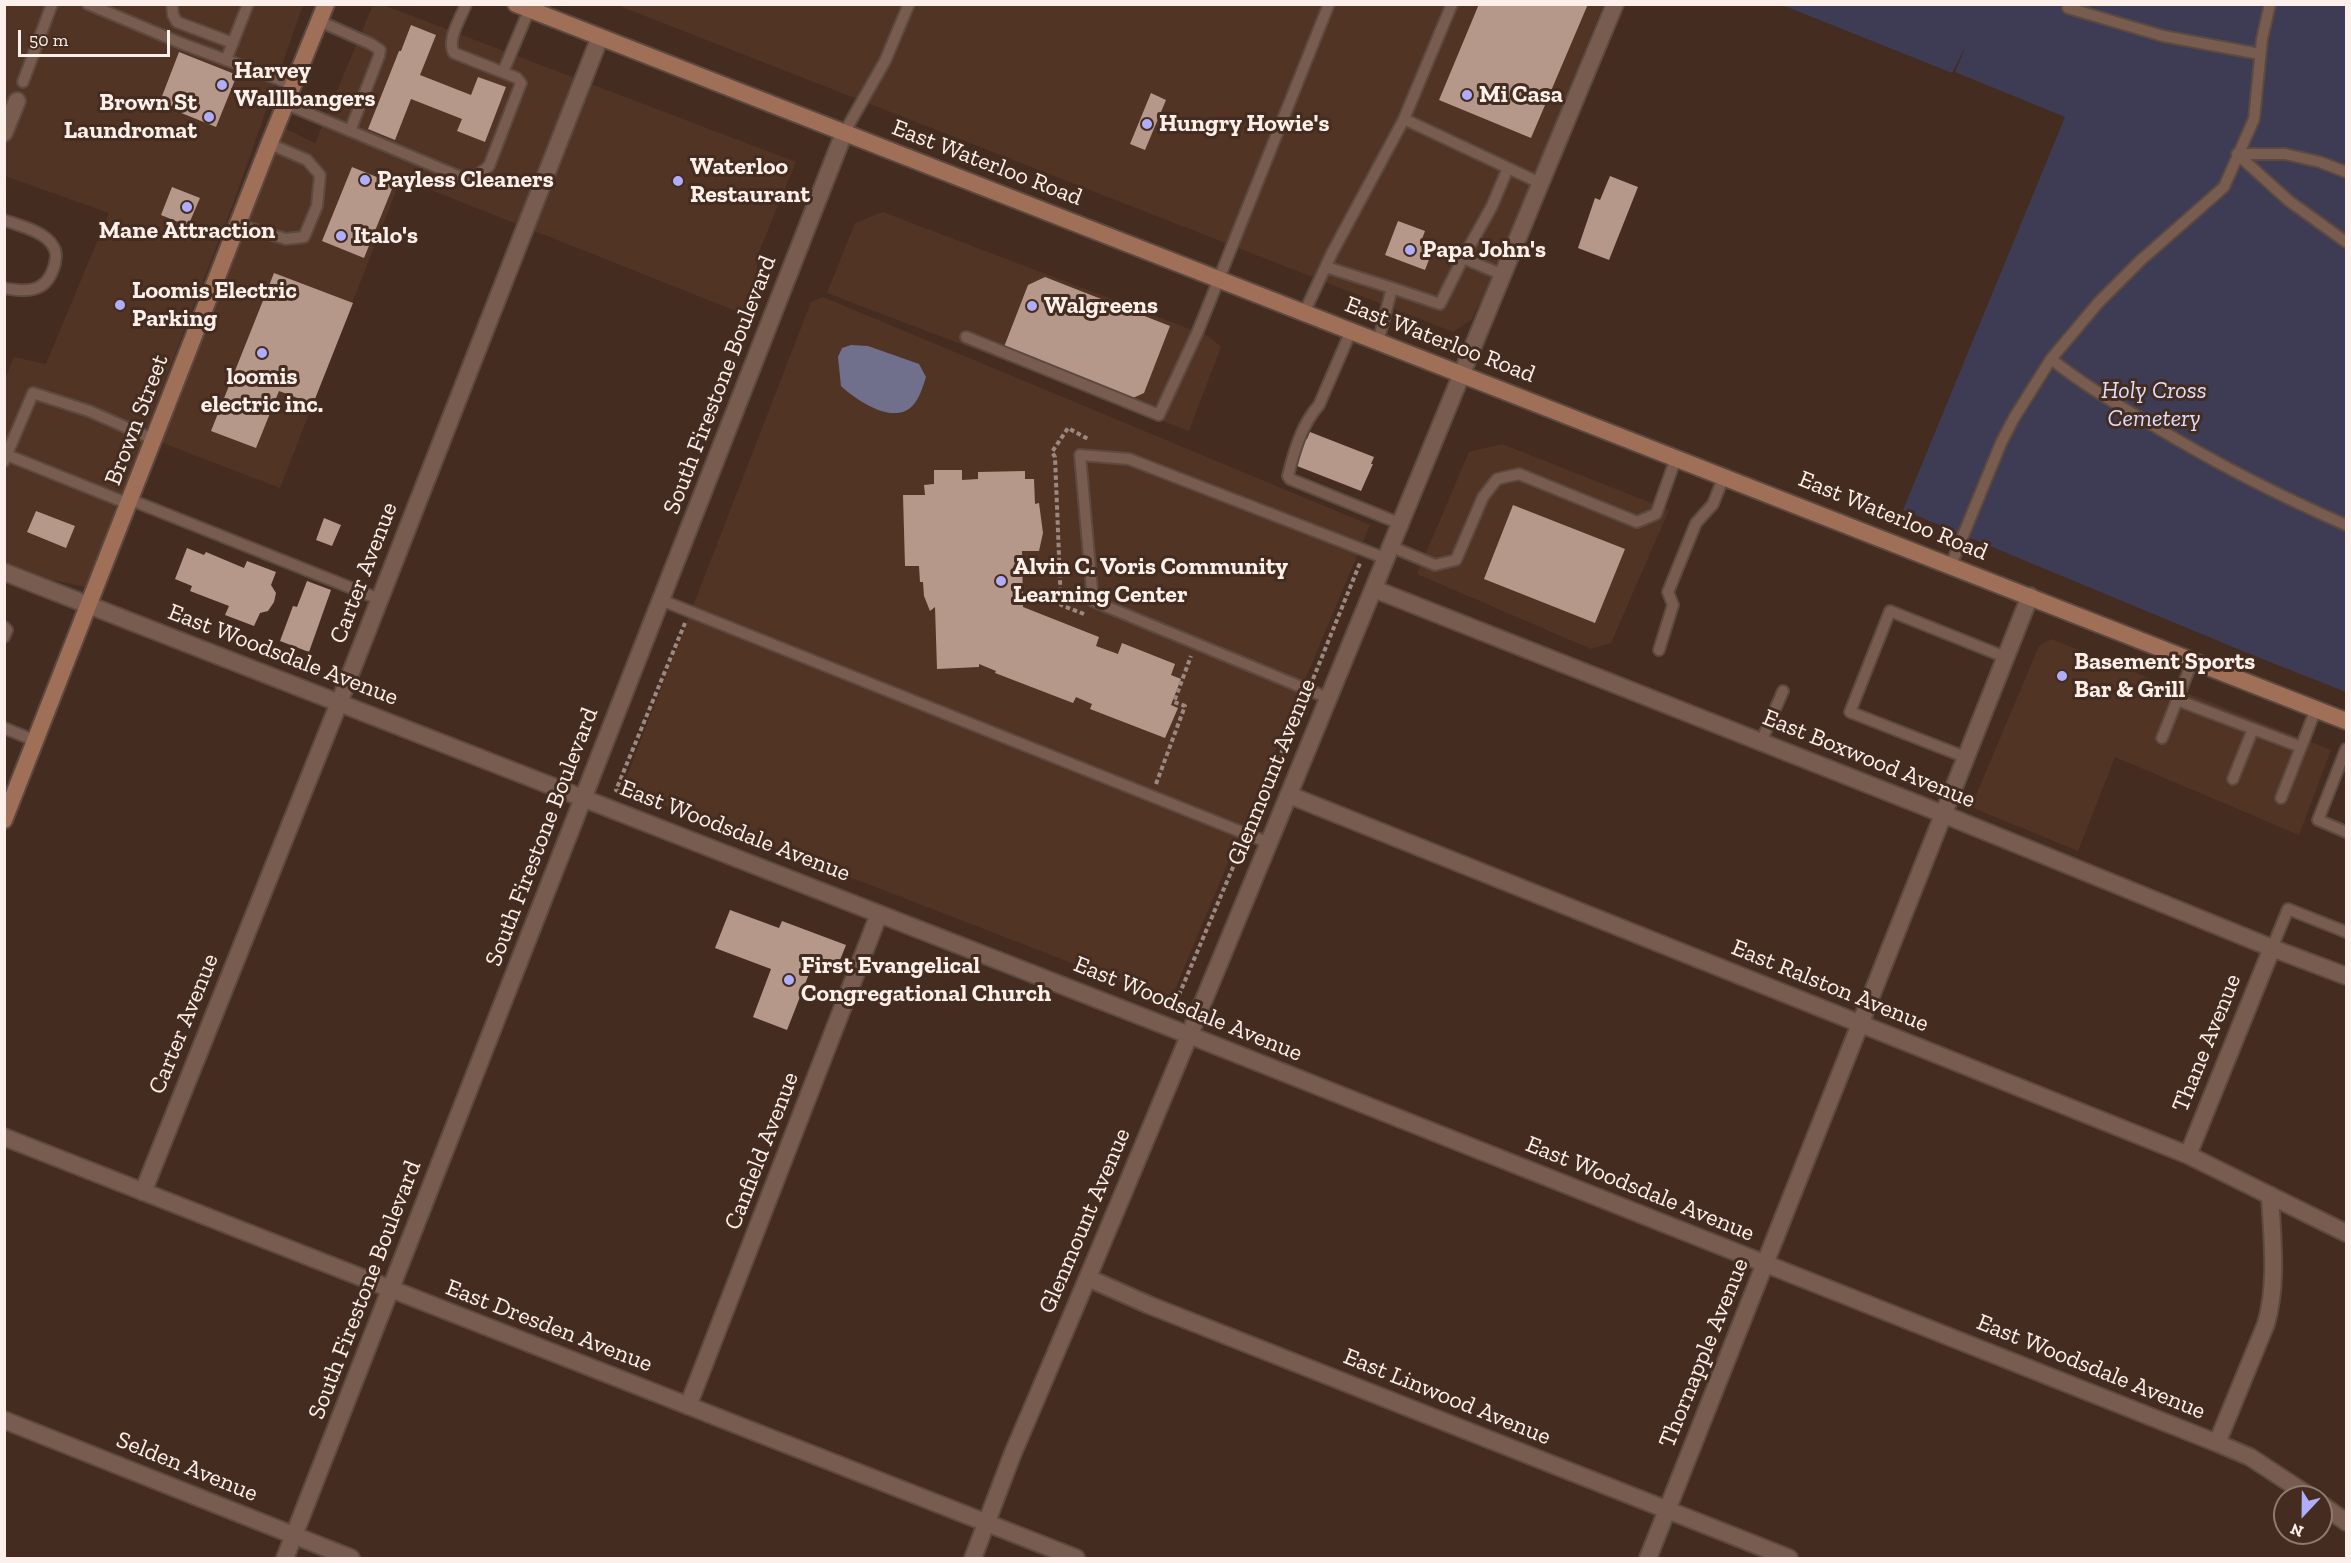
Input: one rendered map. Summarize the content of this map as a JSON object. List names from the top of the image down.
{
  "streets": {
    "main road": ["East Waterloo Road", "Brown Street"],
    "street": [
      "South Firestone Boulevard",
      "Carter Avenue",
      "East Woodsdale Avenue",
      "East Boxwood Avenue",
      "Glenmount Avenue",
      "East Ralston Avenue",
      "Thane Avenue",
      "Canfield Avenue",
      "East Dresden Avenue",
      "Thornapple Avenue",
      "East Linwood Avenue",
      "Selden Avenue"
    ]
  },
  "crossings": [
    ["East Waterloo Road", "South Firestone Boulevard"],
    ["East Waterloo Road", "Carter Avenue"],
    ["East Waterloo Road", "Glenmount Avenue"],
    ["East Waterloo Road", "Thornapple Avenue"],
    ["South Firestone Boulevard", "East Woodsdale Avenue"],
    ["South Firestone Boulevard", "East Dresden Avenue"],
    ["South Firestone Boulevard", "Selden Avenue"],
    ["Brown Street", "East Woodsdale Avenue"],
    ["Carter Avenue", "East Woodsdale Avenue"],
    ["Carter Avenue", "East Dresden Avenue"],
    ["East Woodsdale Avenue", "Glenmount Avenue"],
    ["East Woodsdale Avenue", "Canfield Avenue"],
    ["East Woodsdale Avenue", "Thornapple Avenue"],
    ["East Boxwood Avenue", "Glenmount Avenue"],
    ["East Boxwood Avenue", "Thane Avenue"],
    ["East Boxwood Avenue", "Thornapple Avenue"],
    ["Glenmount Avenue", "East Ralston Avenue"],
    ["Glenmount Avenue", "East Dresden Avenue"],
    ["Glenmount Avenue", "East Linwood Avenue"],
    ["East Ralston Avenue", "Thane Avenue"],
    ["East Ralston Avenue", "Thornapple Avenue"],
    ["Canfield Avenue", "East Dresden Avenue"],
    ["Thornapple Avenue", "East Linwood Avenue"]
  ],
  "parks": ["Holy Cross Cemetery"],
  "places": [
    "Harvey Walllbangers",
    "Mi Casa",
    "Brown St Laundromat",
    "Hungry Howie's",
    "Payless Cleaners",
    "Waterloo Restaurant",
    "Mane Attraction",
    "Italo's",
    "Papa John's",
    "Loomis Electric Parking",
    "Walgreens",
    "loomis electric inc.",
    "Alvin C. Voris Community Learning Center",
    "Basement Sports Bar & Grill",
    "First Evangelical Congregational Church"
  ],
  "scale_bar": "50 m",
  "north": "bottom"
}
